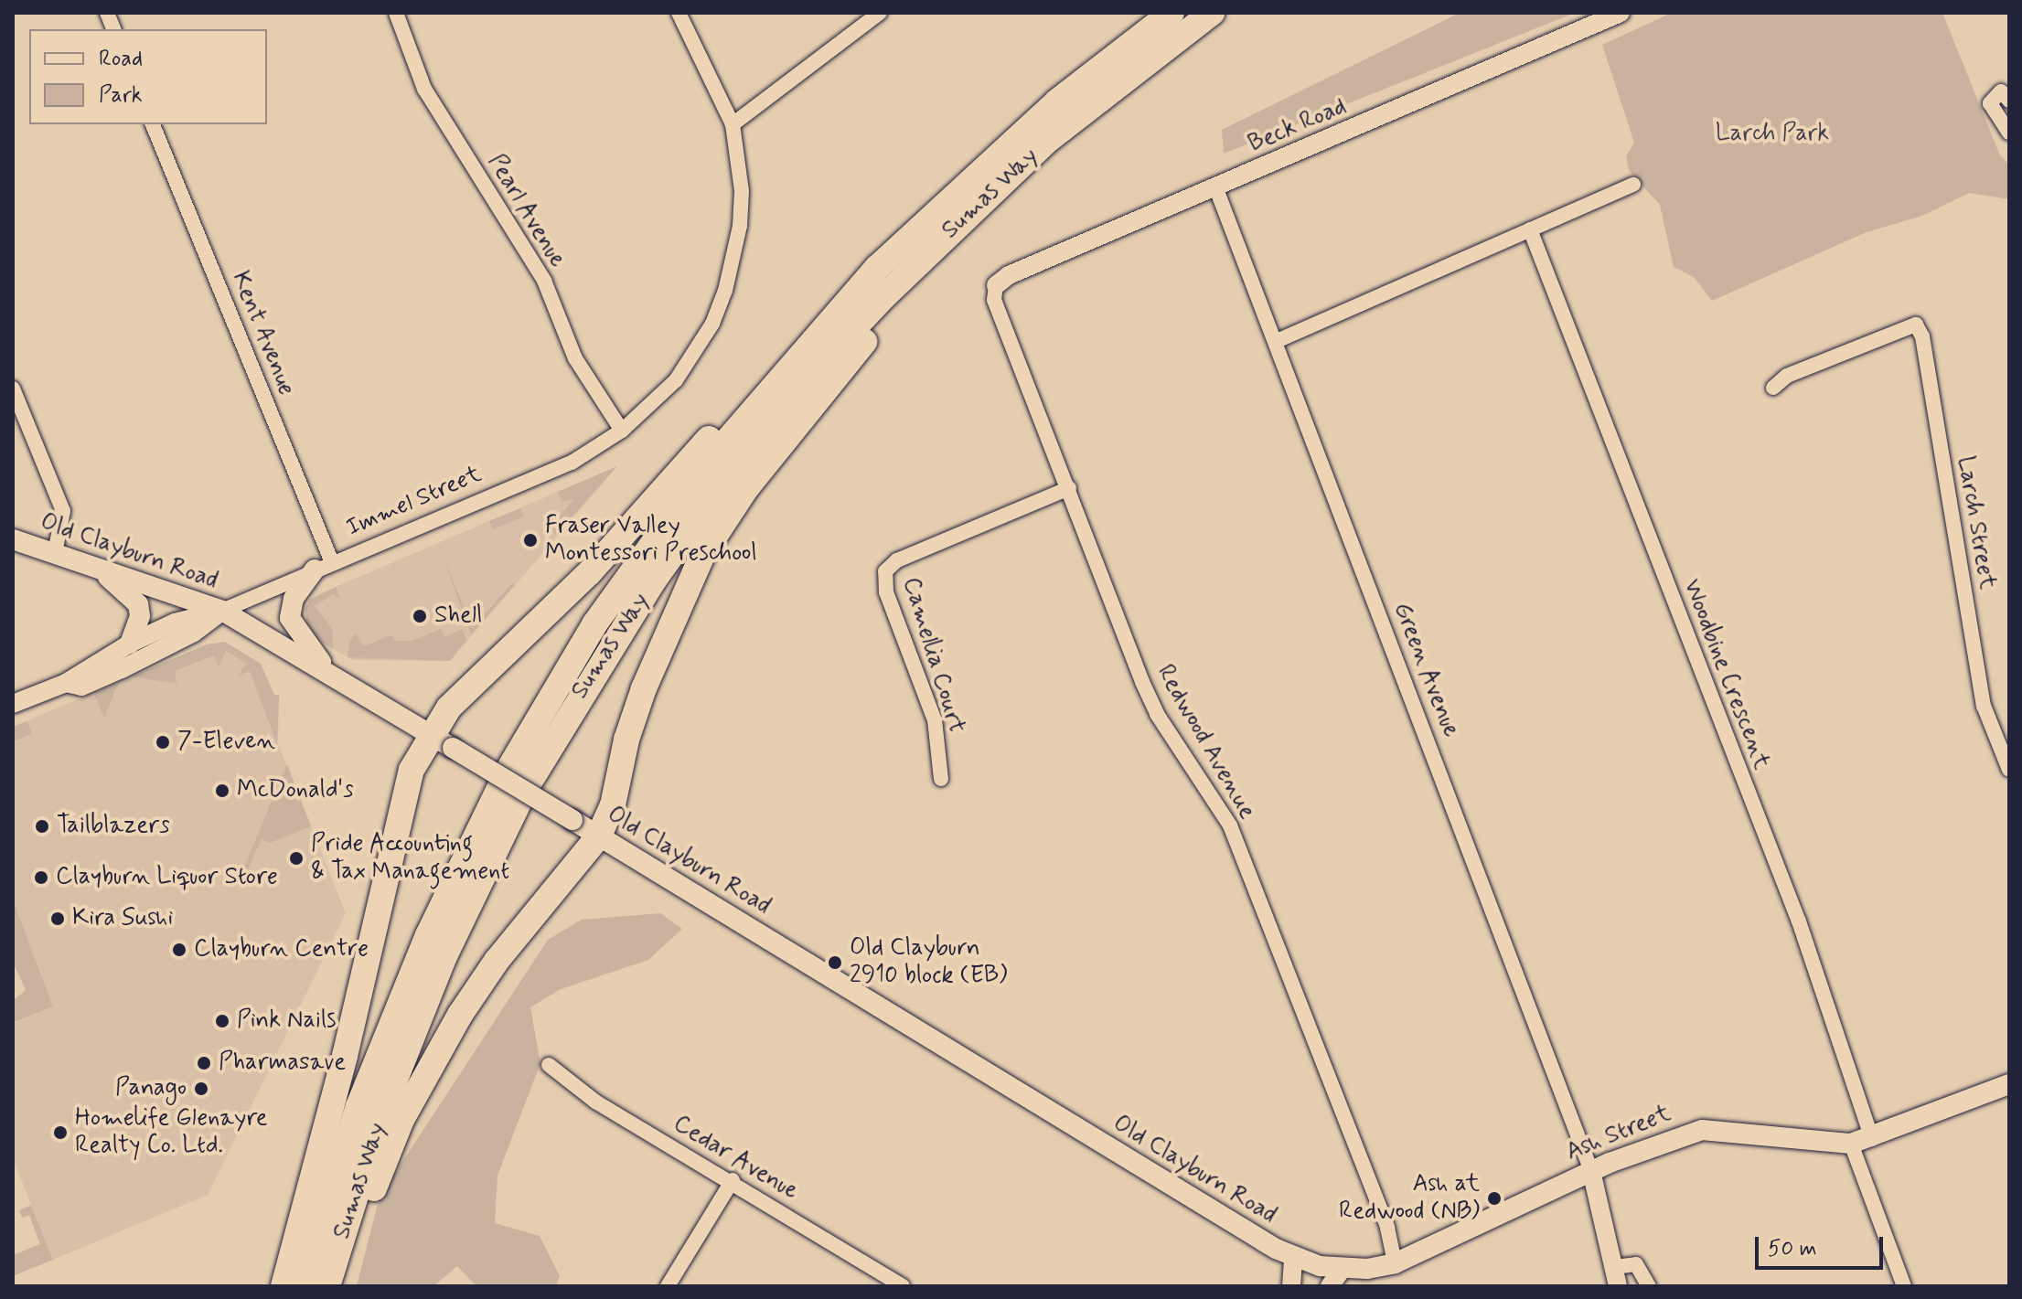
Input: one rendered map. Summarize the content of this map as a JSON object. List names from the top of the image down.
{
  "streets": {
    "highway": ["Sumas Way"],
    "main road": ["Old Clayburn Road", "Ash Street"],
    "street": [
      "Beck Road",
      "Pearl Avenue",
      "Kent Avenue",
      "Immel Street",
      "Larch Street",
      "Camellia Court",
      "Green Avenue",
      "Woodbine Crescent",
      "Redwood Avenue",
      "Cedar Avenue"
    ]
  },
  "crossings": [
    ["Beck Road", "Green Avenue"],
    ["Beck Road", "Redwood Avenue"],
    ["Pearl Avenue", "Immel Street"],
    ["Kent Avenue", "Immel Street"],
    ["Immel Street", "Old Clayburn Road"],
    ["Old Clayburn Road", "Ash Street"],
    ["Camellia Court", "Redwood Avenue"],
    ["Green Avenue", "Ash Street"],
    ["Woodbine Crescent", "Ash Street"],
    ["Redwood Avenue", "Ash Street"]
  ],
  "parks": ["Larch Park"],
  "places": [
    "Fraser Valley Montessori Preschool",
    "Shell",
    "7-Eleven",
    "McDonald's",
    "Tailblazers",
    "Pride Accounting & Tax Management",
    "Clayburn Liquor Store",
    "Kira Sushi",
    "Clayburn Centre",
    "Old Clayburn 2910 block (EB)",
    "Pink Nails",
    "Pharmasave",
    "Panago",
    "Homelife Glenayre Realty Co. Ltd.",
    "Ash at Redwood (NB)"
  ],
  "legend": ["Road", "Park"],
  "scale_bar": "50 m"
}
